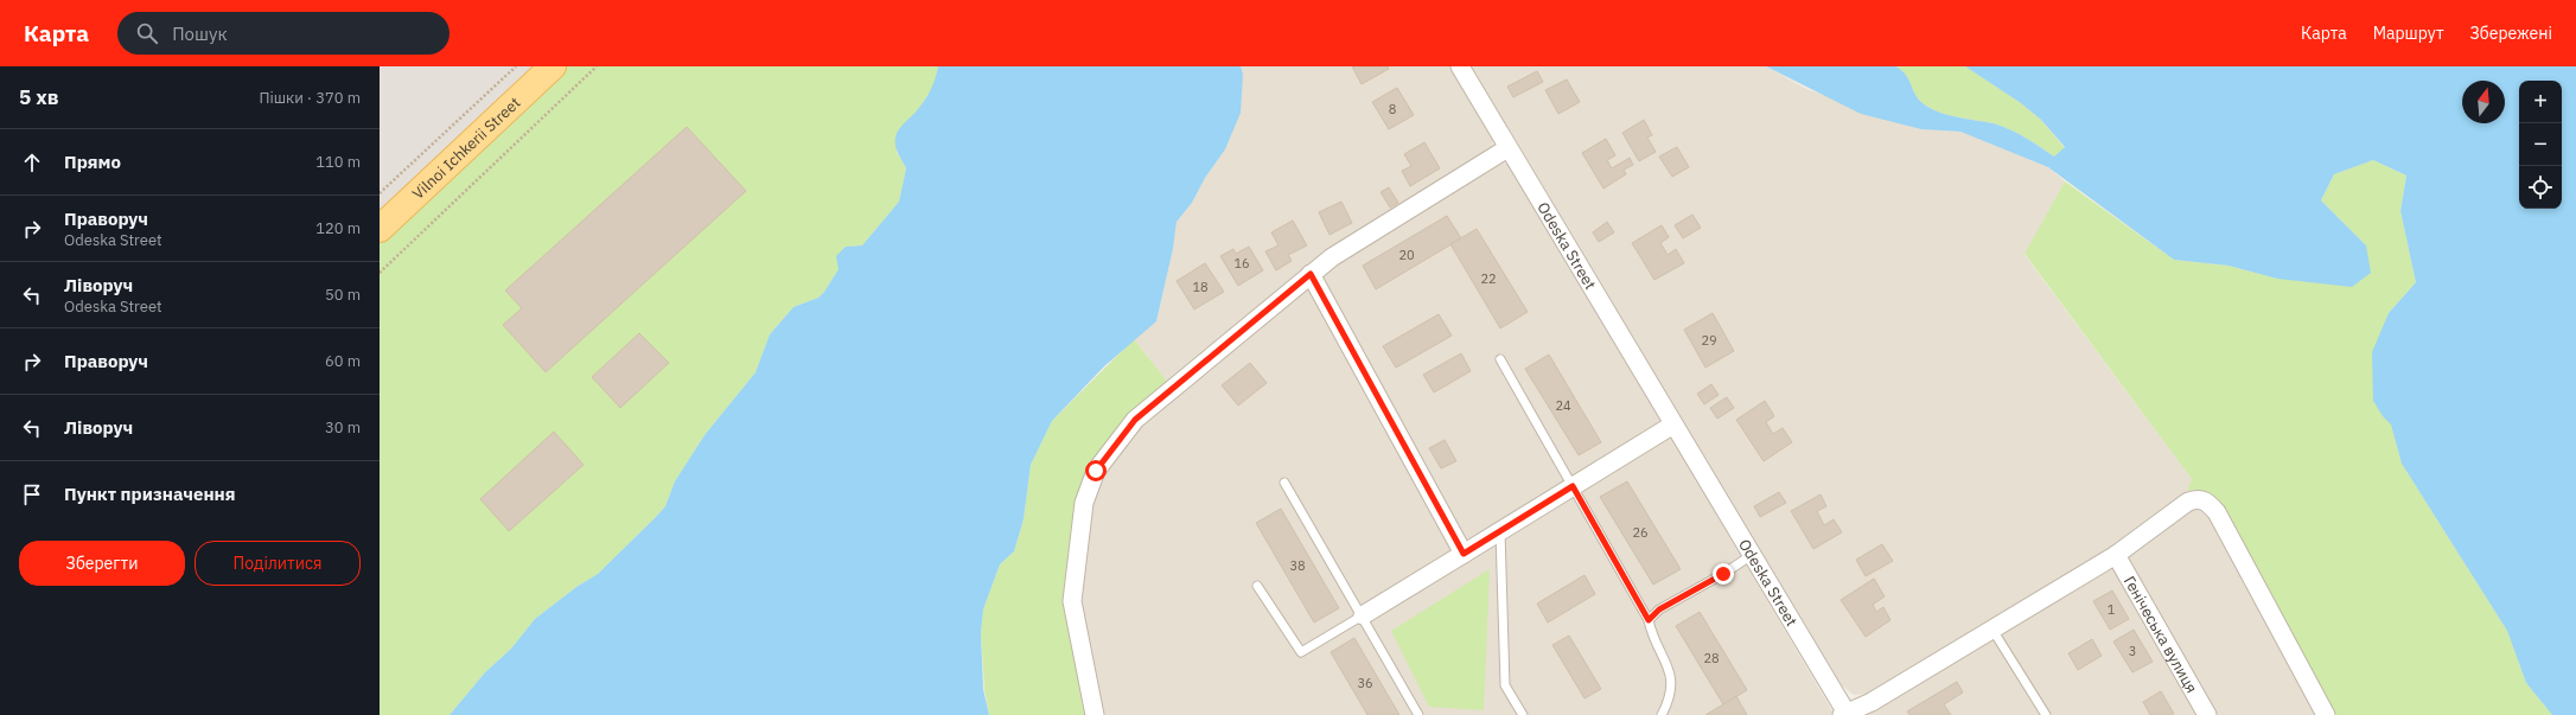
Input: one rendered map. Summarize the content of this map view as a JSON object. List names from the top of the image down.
{
  "streets": {
    "main road": ["Vilnoi Ichkerii Street"],
    "street": ["Odeska Street", "Генічеська вулиця"]
  },
  "house_numbers": [
    "8",
    "20",
    "16",
    "22",
    "18",
    "29",
    "24",
    "26",
    "38",
    "1",
    "3",
    "28",
    "36"
  ],
  "north": "top",
  "page": {
    "header": "Карта",
    "search": "Пошук",
    "nav": ["Карта", "Маршрут", "Збережені"],
    "heading": ["5 хв", "Пішки · 370 m"],
    "map_buttons": ["+", "−"],
    "list": [
      ["Прямо", "110 m"],
      ["Праворуч", "Odeska Street", "120 m"],
      ["Ліворуч", "Odeska Street", "50 m"],
      ["Праворуч", "60 m"],
      ["Ліворуч", "30 m"],
      "Пункт призначення"
    ],
    "buttons": ["Зберегти", "Поділитися"]
  }
}
